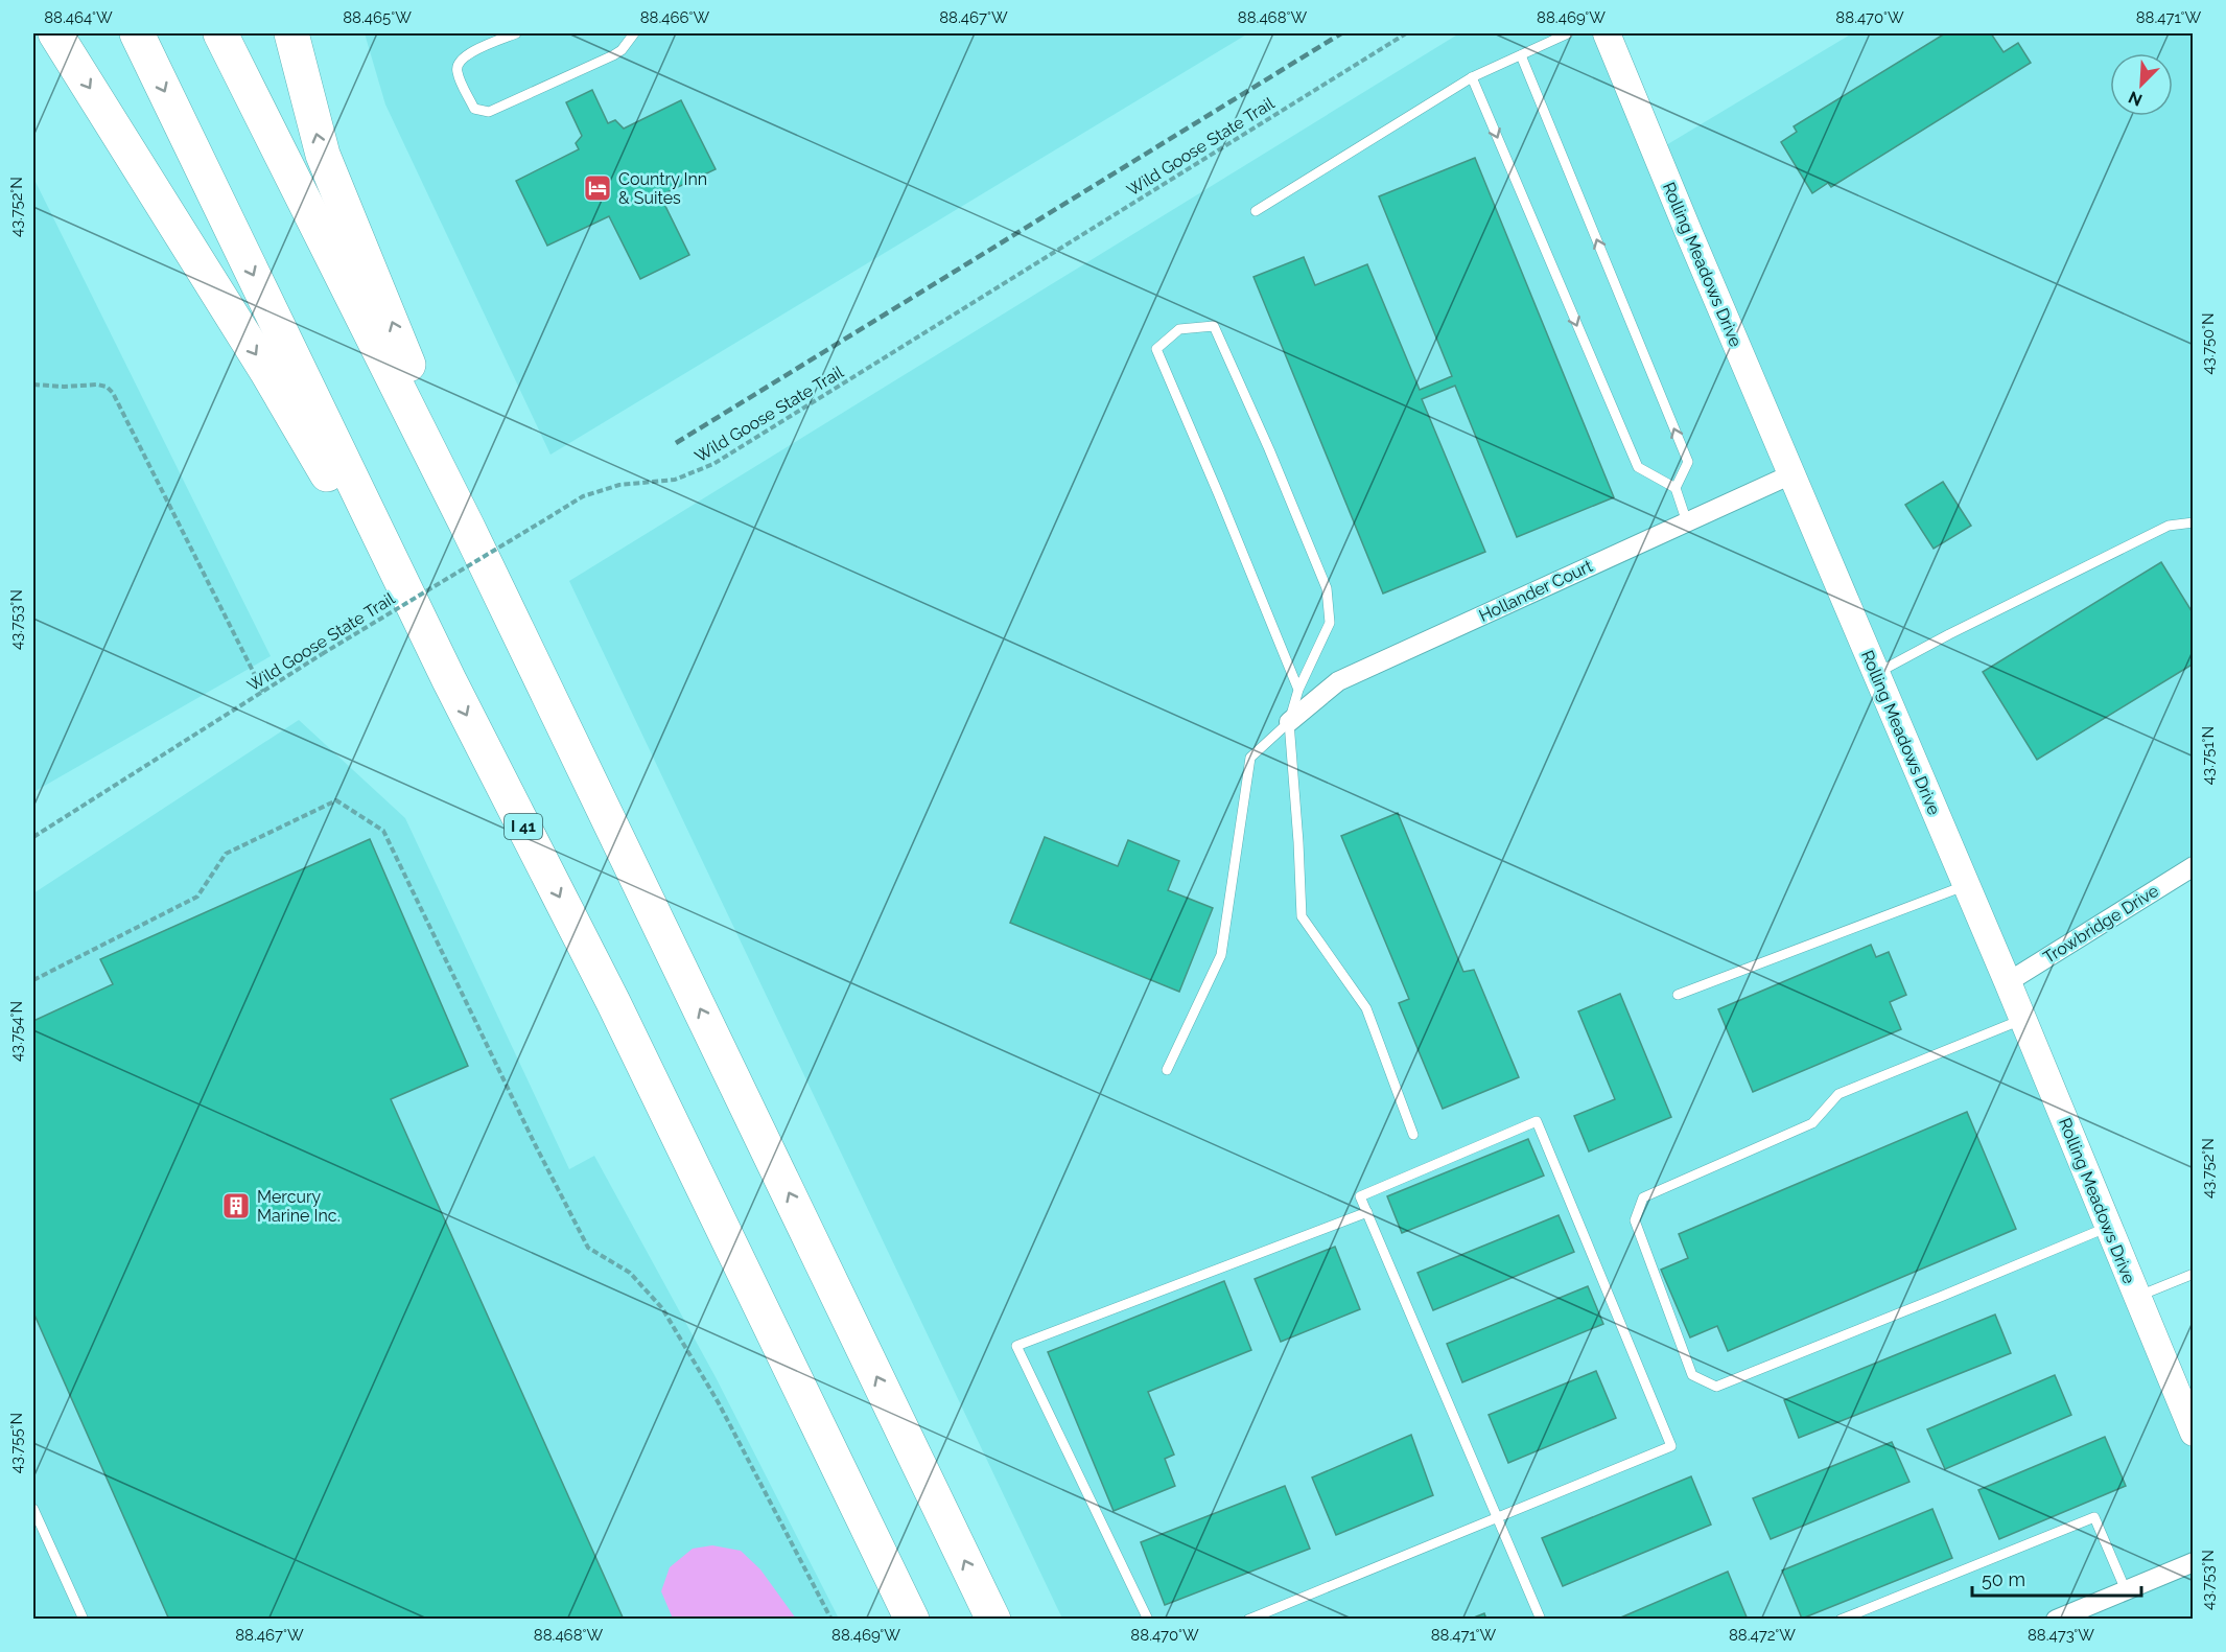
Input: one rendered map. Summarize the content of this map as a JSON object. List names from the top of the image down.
{
  "streets": {
    "highway": ["I 41"],
    "main road": ["Rolling Meadows Drive"],
    "street": ["Hollander Court", "Trowbridge Drive"],
    "path": ["Wild Goose State Trail"]
  },
  "crossings": [
    ["Rolling Meadows Drive", "Hollander Court"],
    ["Rolling Meadows Drive", "Trowbridge Drive"]
  ],
  "places": {
    "hotel": ["Country Inn & Suites"],
    "building": ["Mercury Marine Inc."]
  },
  "scale_bar": "50 m",
  "north": "bottom left",
  "coordinates": [
    "88.464°W",
    "88.465°W",
    "88.466°W",
    "88.467°W",
    "88.468°W",
    "88.469°W",
    "88.470°W",
    "88.471°W",
    "43.752°N",
    "43.750°N",
    "43.753°N",
    "43.751°N",
    "43.754°N",
    "43.755°N",
    "88.472°W",
    "88.473°W"
  ]
}
